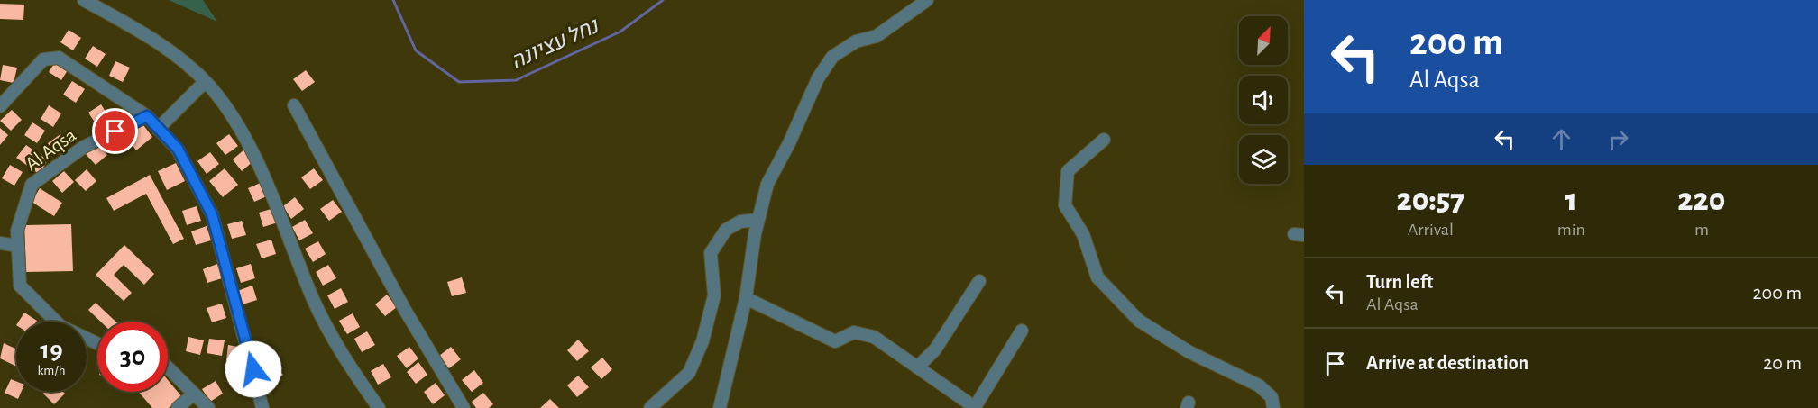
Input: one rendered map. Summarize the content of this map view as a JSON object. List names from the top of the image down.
{
  "streets": {
    "street": ["Al Aqsa"]
  },
  "water": ["נחל עציונה"],
  "north": "top right",
  "page": {
    "turn": ["200 m", "Al Aqsa"],
    "eta": [
      "20:57",
      "Arrival",
      "1",
      "min",
      "220",
      "m"
    ],
    "list": [
      {
        "name": "Turn left",
        "note": "Al Aqsa",
        "value": "200 m"
      },
      {
        "name": "Arrive at destination",
        "value": "20 m"
      }
    ],
    "speed": "19 km/h",
    "limit": "30"
  }
}
